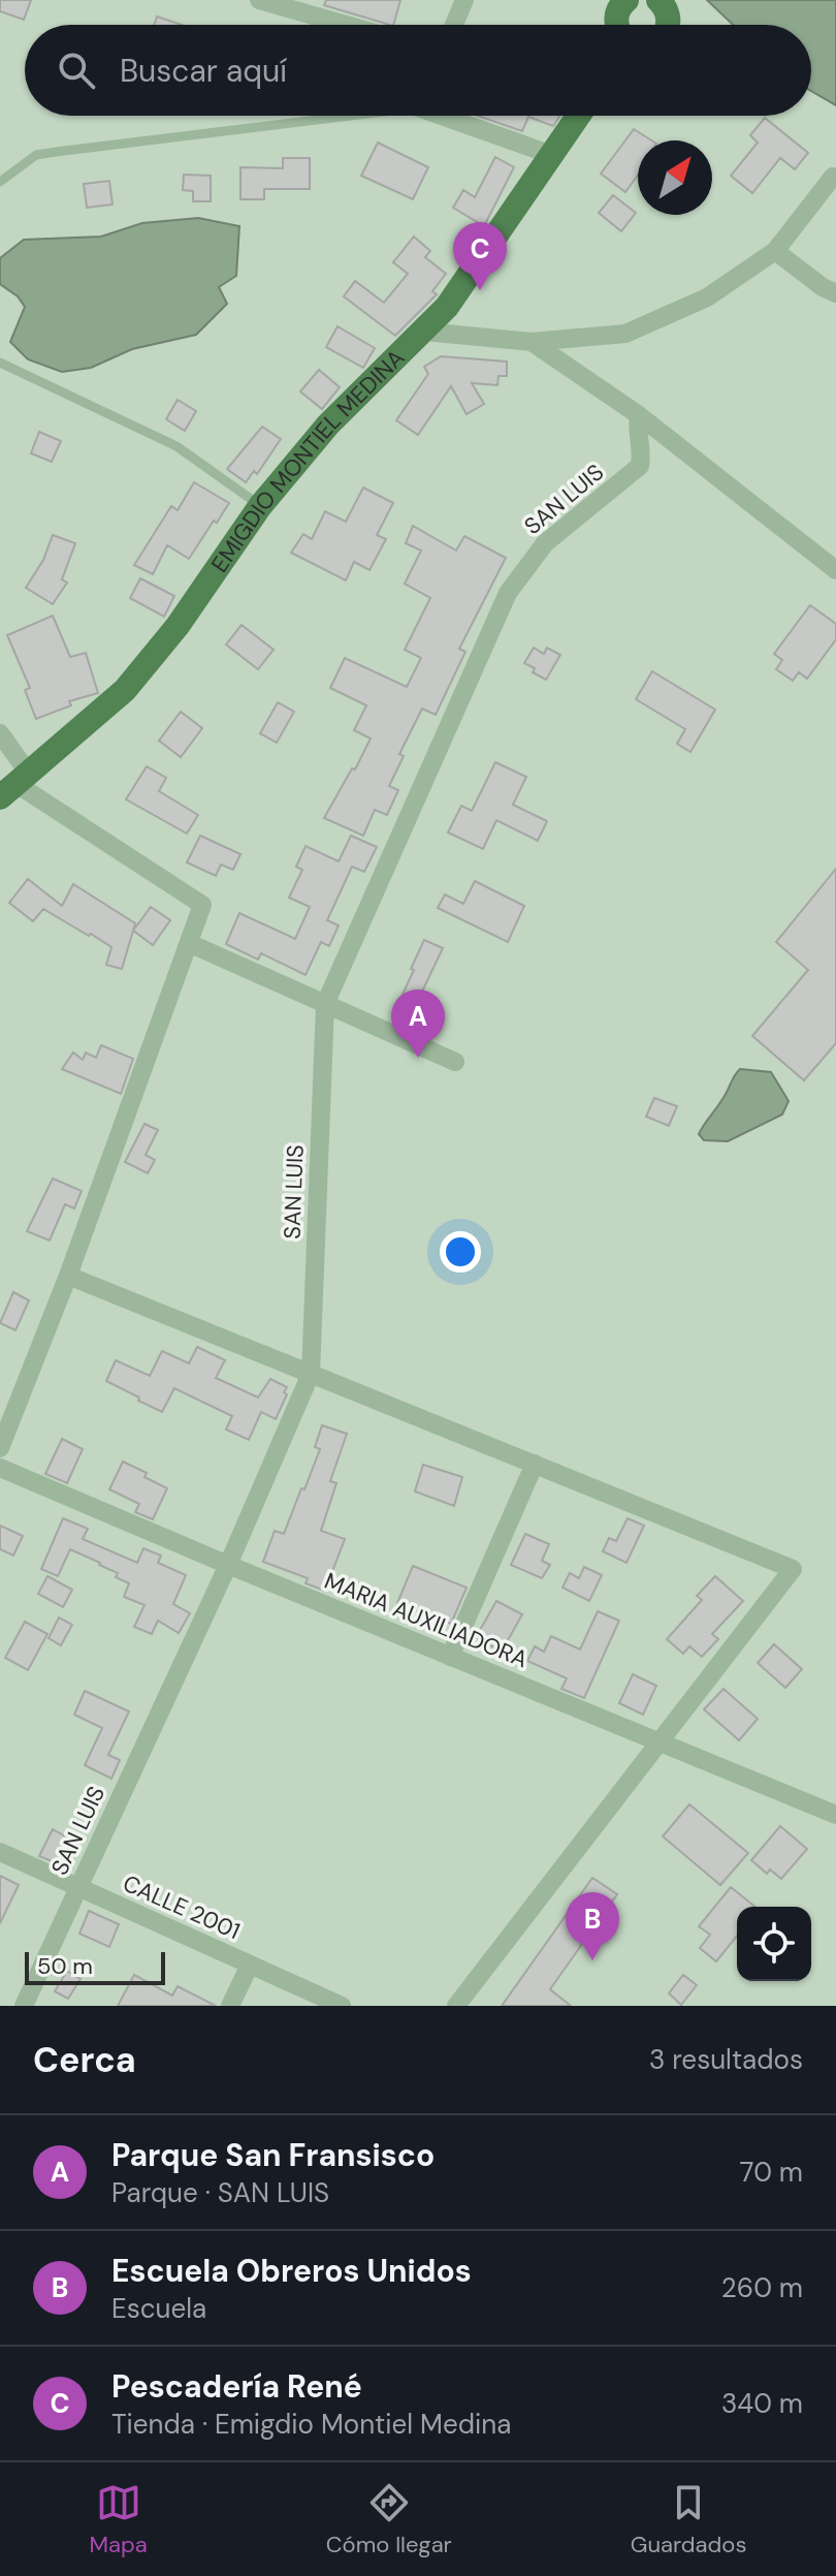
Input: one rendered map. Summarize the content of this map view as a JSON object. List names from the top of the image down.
{
  "streets": {
    "main road": ["EMIGDIO MONTIEL MEDINA"],
    "street": ["SAN LUIS", "MARIA AUXILIADORA", "CALLE 2001"]
  },
  "crossings": [
    ["SAN LUIS", "MARIA AUXILIADORA"],
    ["SAN LUIS", "CALLE 2001"]
  ],
  "scale_bar": "50 m",
  "north": "top right",
  "page": {
    "search": "Buscar aquí",
    "pins": ["C", "A", "B"],
    "scale": "50 m",
    "heading": ["Cerca", "3 resultados"],
    "list": [
      {
        "mark": "A",
        "name": "Parque San Fransisco",
        "note": "Parque · SAN LUIS",
        "value": "70 m"
      },
      {
        "mark": "B",
        "name": "Escuela Obreros Unidos",
        "note": "Escuela",
        "value": "260 m"
      },
      {
        "mark": "C",
        "name": "Pescadería René",
        "note": "Tienda · Emigdio Montiel Medina",
        "value": "340 m"
      }
    ],
    "nav": ["Mapa", "Cómo llegar", "Guardados"]
  }
}
